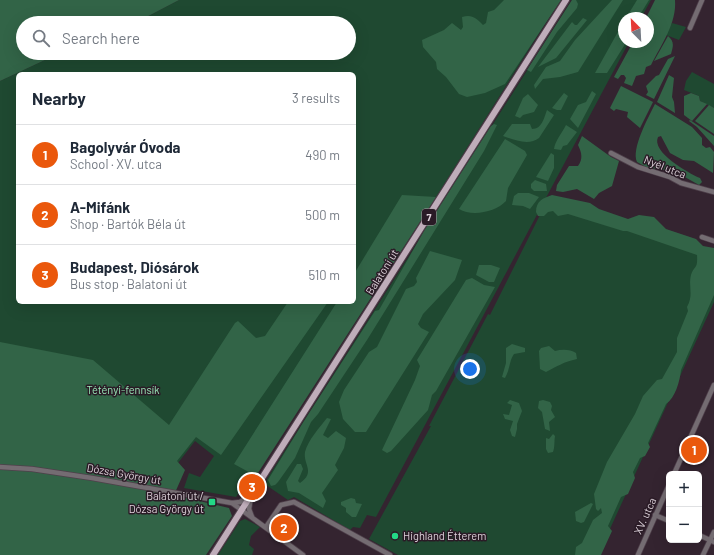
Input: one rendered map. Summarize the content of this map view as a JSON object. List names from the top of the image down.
{
  "streets": {
    "main road": ["7", "Balatoni út"],
    "street": ["Nyél utca", "Dózsa György út", "XV. utca"]
  },
  "crossings": [
    ["Balatoni út", "Dózsa György út"]
  ],
  "parks": ["Tétényi-fennsík"],
  "places": {
    "transit": ["Balatoni út / Dózsa György út"],
    "other": ["Highland Étterem"]
  },
  "north": "top left",
  "page": {
    "search": "Search here",
    "heading": ["Nearby", "3 results"],
    "list": [
      {
        "mark": "1",
        "name": "Bagolyvár Óvoda",
        "note": "School · XV. utca",
        "value": "490 m"
      },
      {
        "mark": "2",
        "name": "A-Mifánk",
        "note": "Shop · Bartók Béla út",
        "value": "500 m"
      },
      {
        "mark": "3",
        "name": "Budapest, Diósárok",
        "note": "Bus stop · Balatoni út",
        "value": "510 m"
      }
    ],
    "pins": ["1", "3", "2"],
    "map_buttons": ["+", "−"]
  }
}
